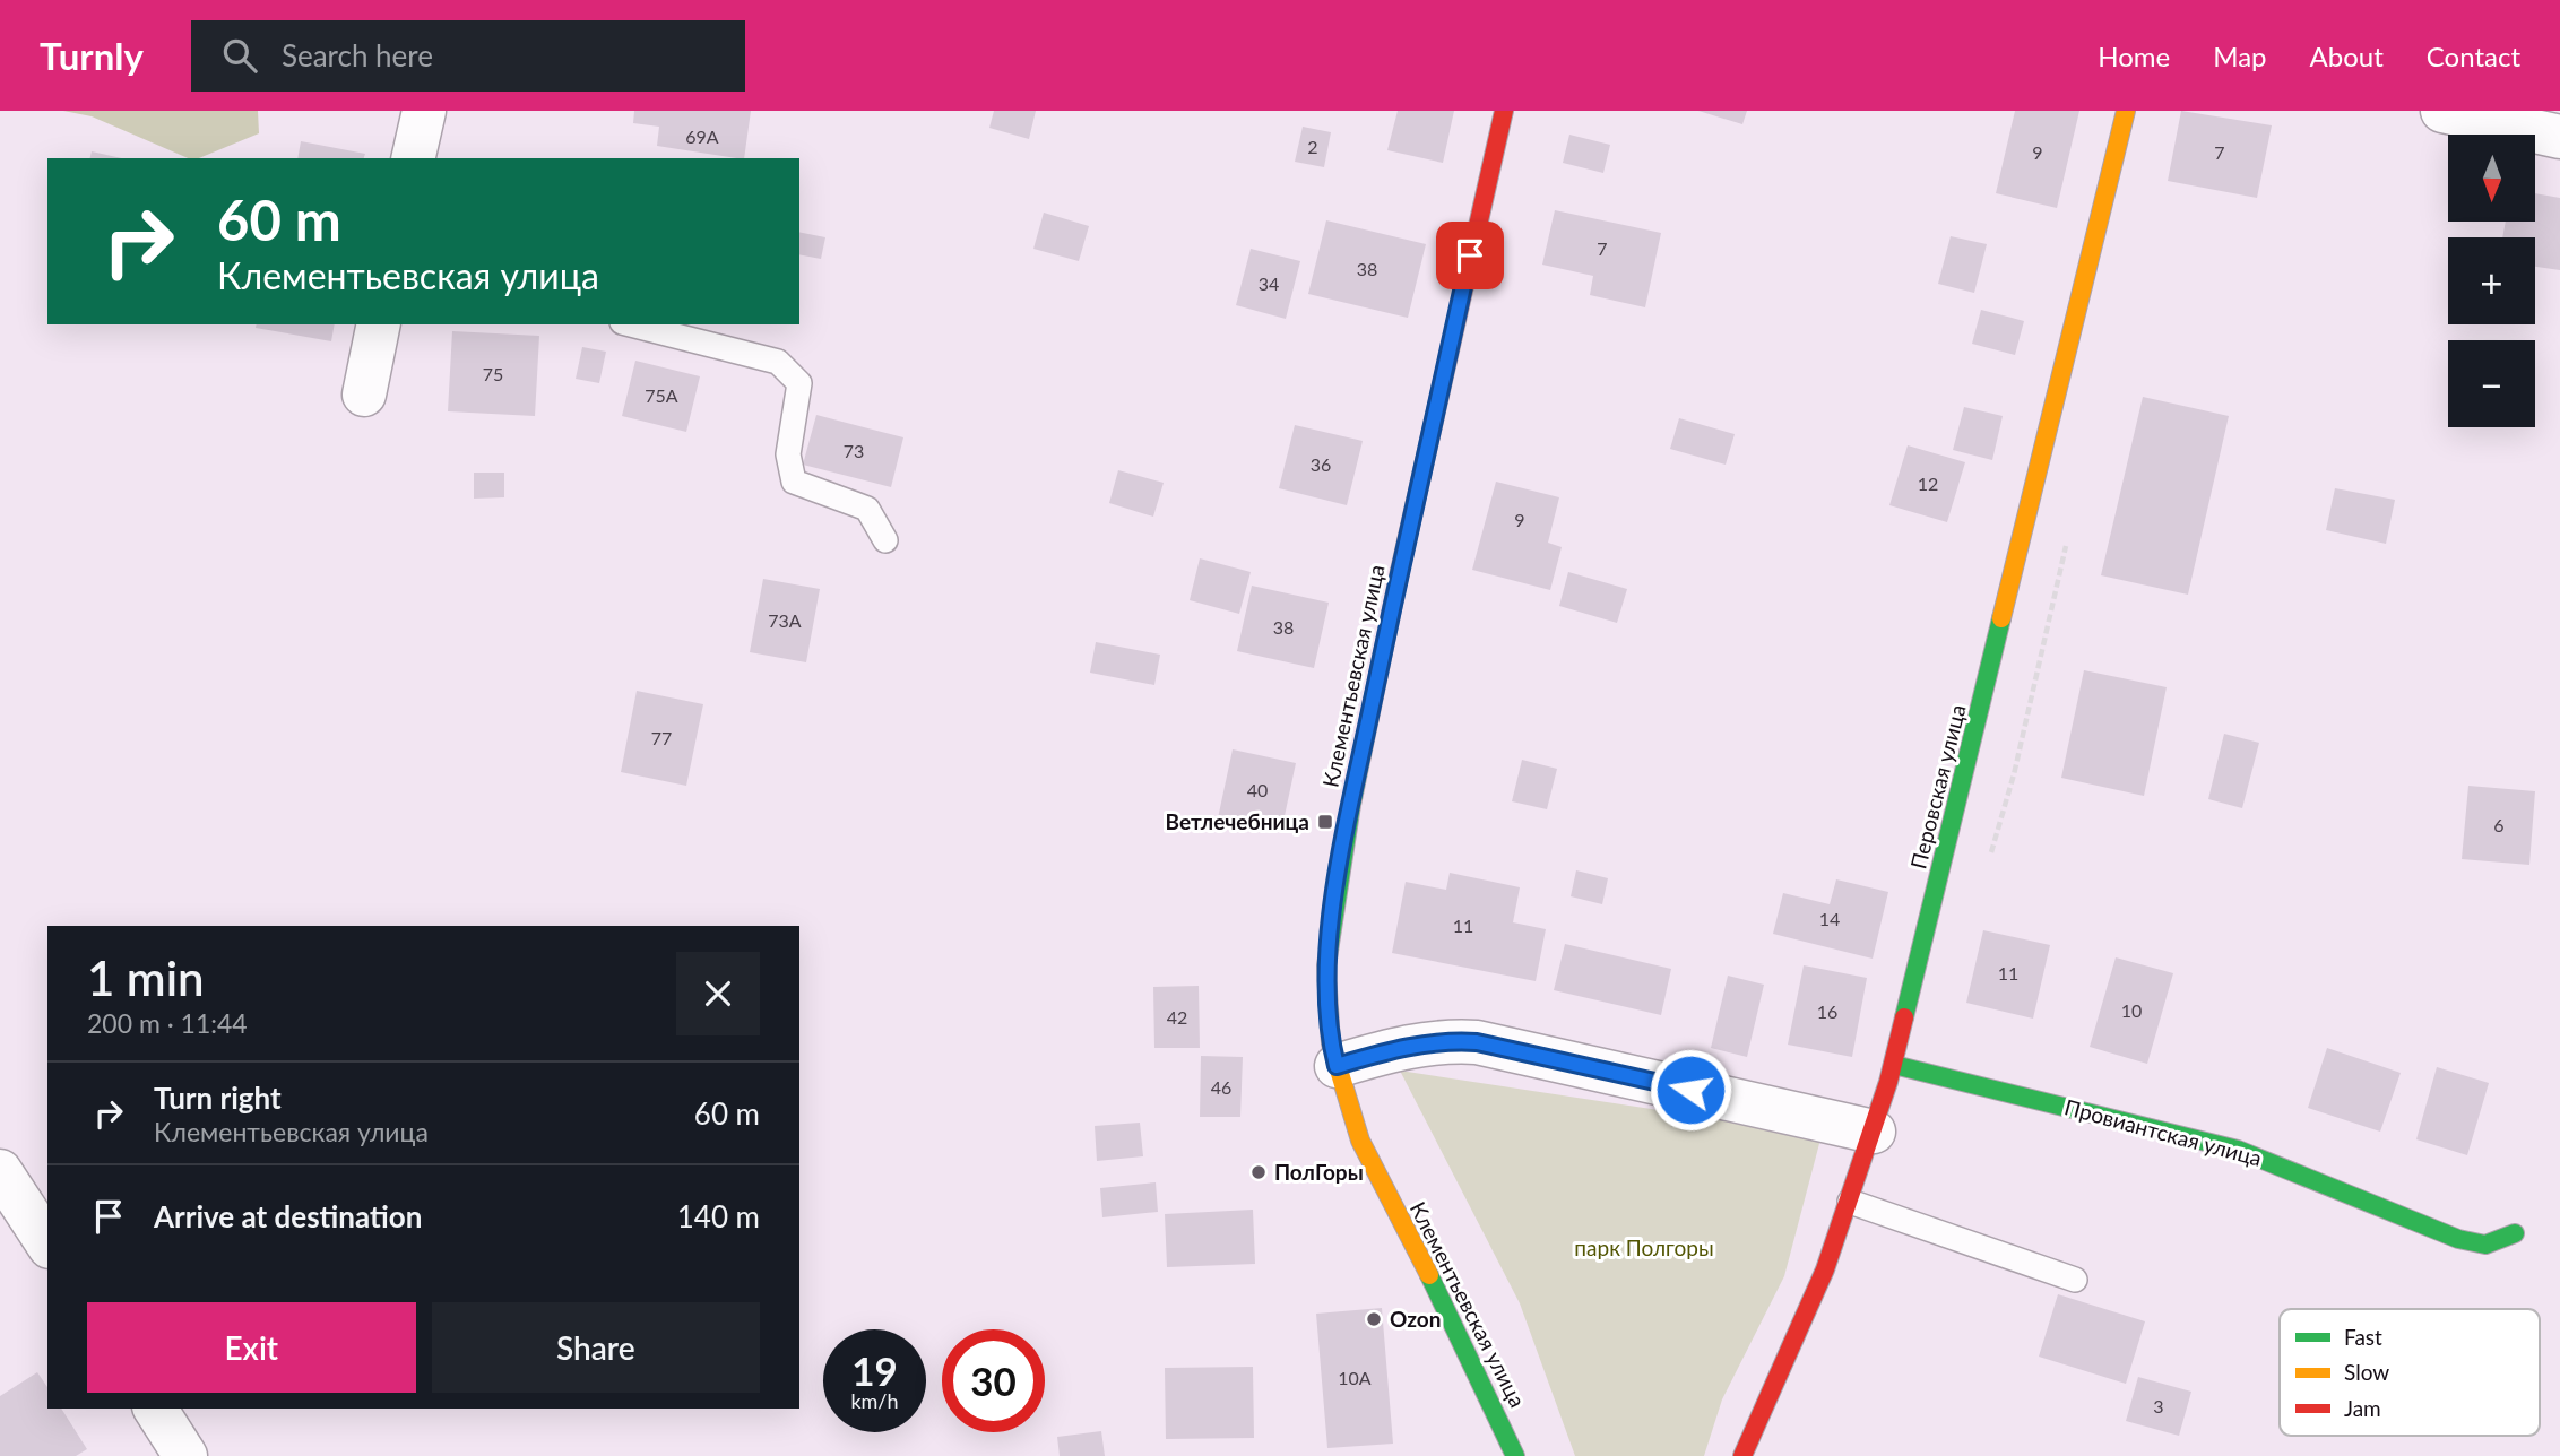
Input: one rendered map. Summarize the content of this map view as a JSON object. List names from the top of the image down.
{
  "streets": {
    "main road": ["Клементьевская улица", "Перовская улица", "Провиантская улица"]
  },
  "crossings": [
    ["Перовская улица", "Провиантская улица"]
  ],
  "parks": ["парк Полгоры"],
  "places": {
    "transit": ["Ветлечебница"],
    "other": ["ПолГоры", "Ozon"]
  },
  "house_numbers": [
    "69А",
    "2",
    "9",
    "7",
    "7",
    "38",
    "34",
    "75",
    "75А",
    "73",
    "36",
    "12",
    "9",
    "73А",
    "38",
    "77",
    "40",
    "6",
    "14",
    "11",
    "11",
    "10",
    "16",
    "42",
    "46",
    "10А",
    "3"
  ],
  "legend": ["Fast", "Slow", "Jam"],
  "north": "bottom",
  "page": {
    "header": "Turnly",
    "search": "Search here",
    "nav": [
      "Home",
      "Map",
      "About",
      "Contact"
    ],
    "map_buttons": ["+", "−"],
    "turn": ["60 m", "Клементьевская улица"],
    "heading": ["1 min", "200 m · 11:44"],
    "list": [
      {
        "name": "Turn right",
        "note": "Клементьевская улица",
        "value": "60 m"
      },
      {
        "name": "Arrive at destination",
        "value": "140 m"
      }
    ],
    "buttons": ["Exit", "Share"],
    "speed": "19 km/h",
    "limit": "30"
  }
}
